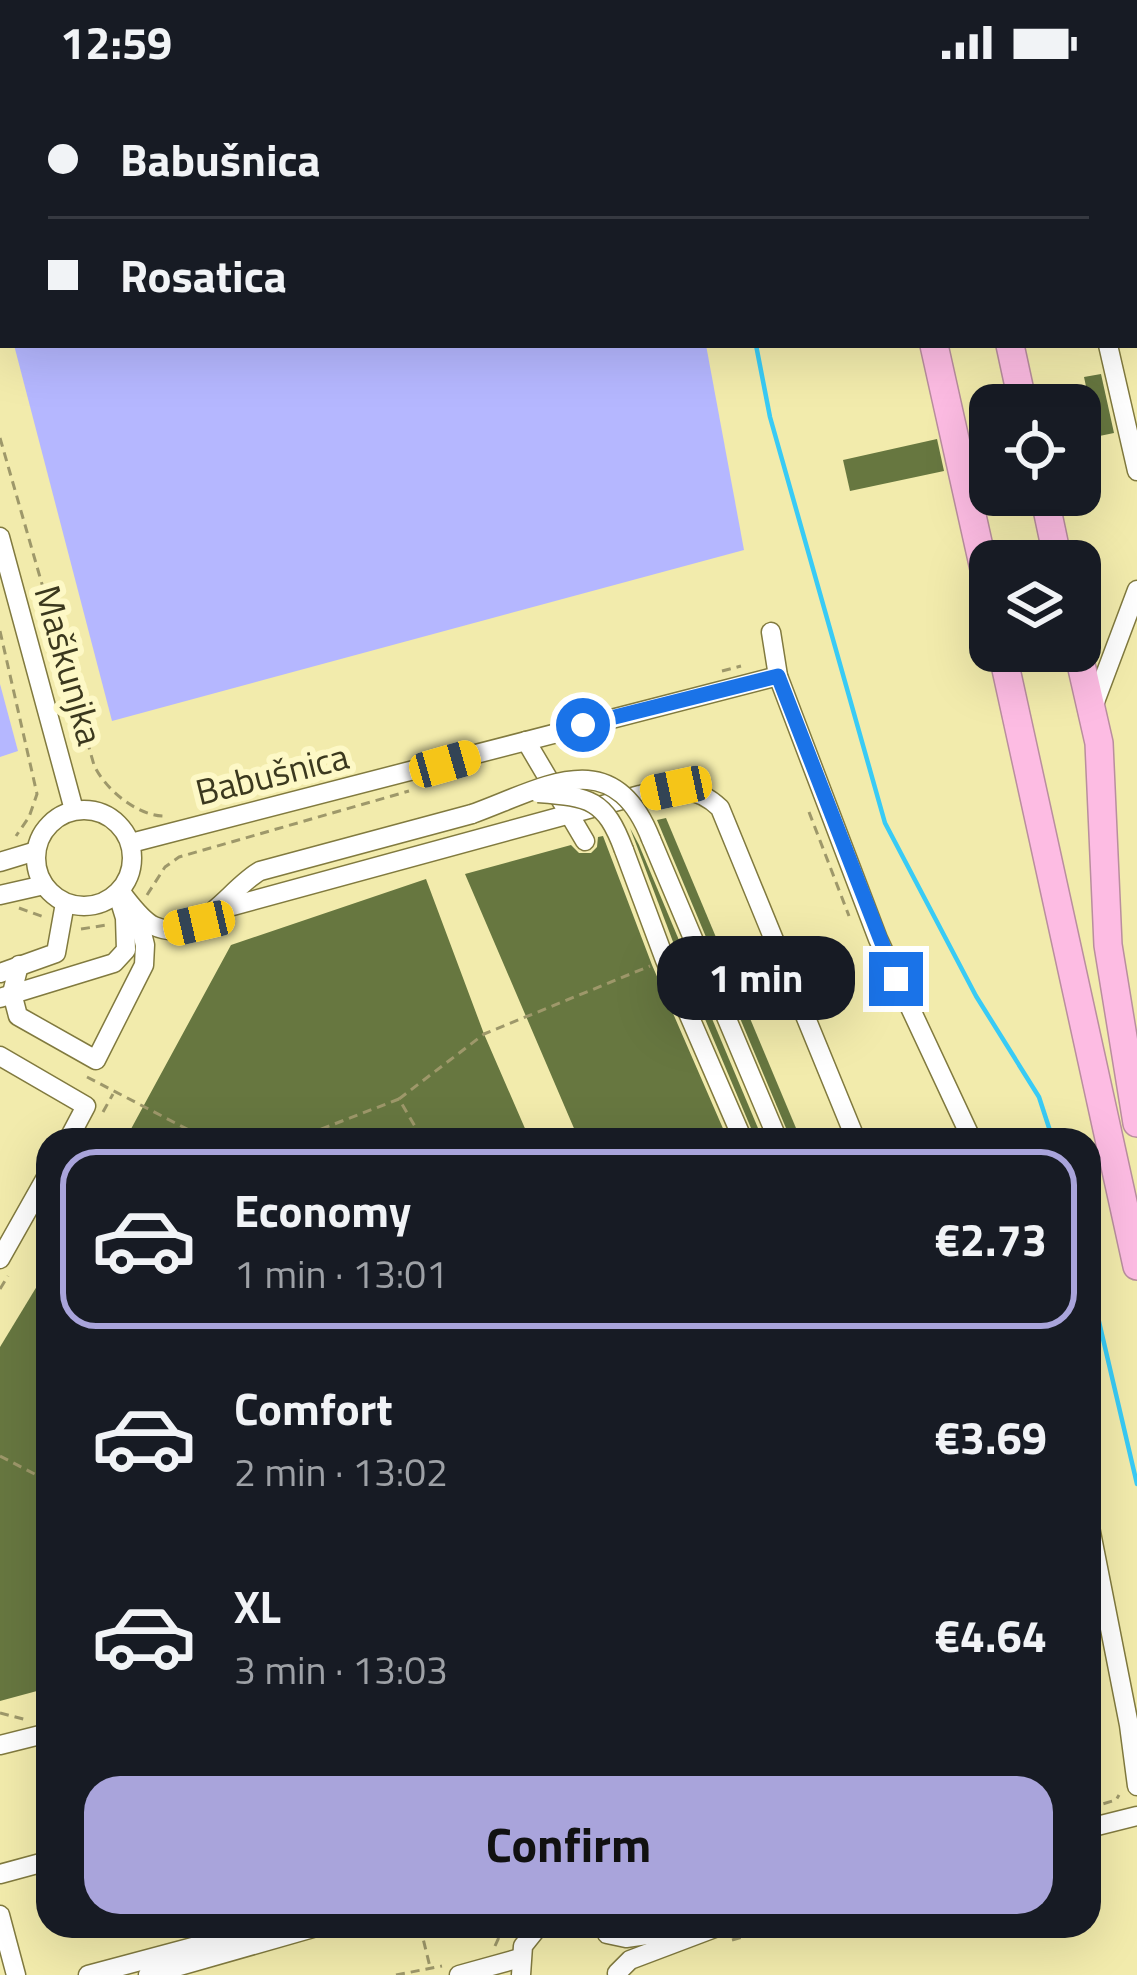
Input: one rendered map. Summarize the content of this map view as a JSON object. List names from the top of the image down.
{
  "streets": {
    "street": ["Maškunjka", "Babušnica"]
  },
  "crossings": [
    ["Maškunjka", "Babušnica"]
  ],
  "page": {
    "status": "12:59",
    "banner": ["Babušnica", "Rosatica"],
    "bubble": "1 min",
    "list": [
      {
        "name": "Economy",
        "note": "1 min · 13:01",
        "value": "€2.73"
      },
      {
        "name": "Comfort",
        "note": "2 min · 13:02",
        "value": "€3.69"
      },
      {
        "name": "XL",
        "note": "3 min · 13:03",
        "value": "€4.64"
      }
    ],
    "buttons": "Confirm"
  }
}
